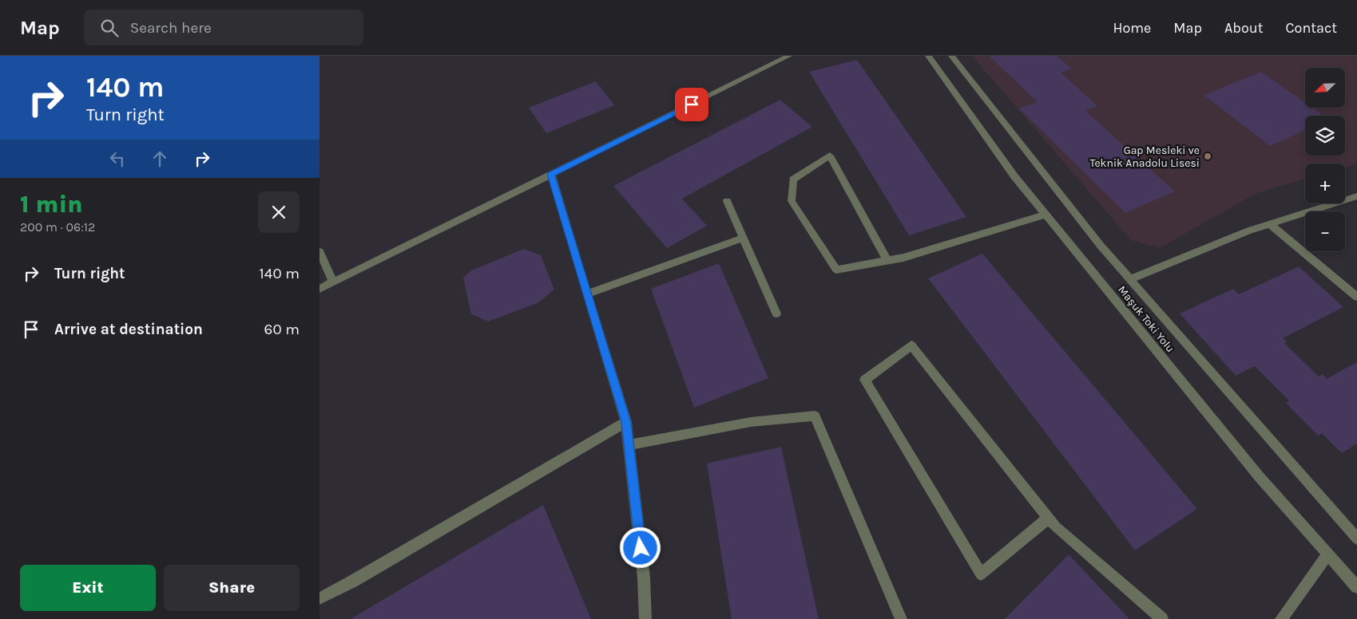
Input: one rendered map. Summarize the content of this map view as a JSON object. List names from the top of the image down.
{
  "streets": {
    "street": ["Maşuk Toki Yolu"]
  },
  "places": ["Gap Mesleki ve Teknik Anadolu Lisesi"],
  "north": "bottom left",
  "page": {
    "header": "Map",
    "search": "Search here",
    "nav": [
      "Home",
      "Map",
      "About",
      "Contact"
    ],
    "turn": ["140 m", "Turn right"],
    "map_buttons": ["+", "−"],
    "heading": ["1 min", "200 m · 06:12"],
    "list": [
      {
        "name": "Turn right",
        "value": "140 m"
      },
      {
        "name": "Arrive at destination",
        "value": "60 m"
      }
    ],
    "buttons": ["Exit", "Share"]
  }
}
